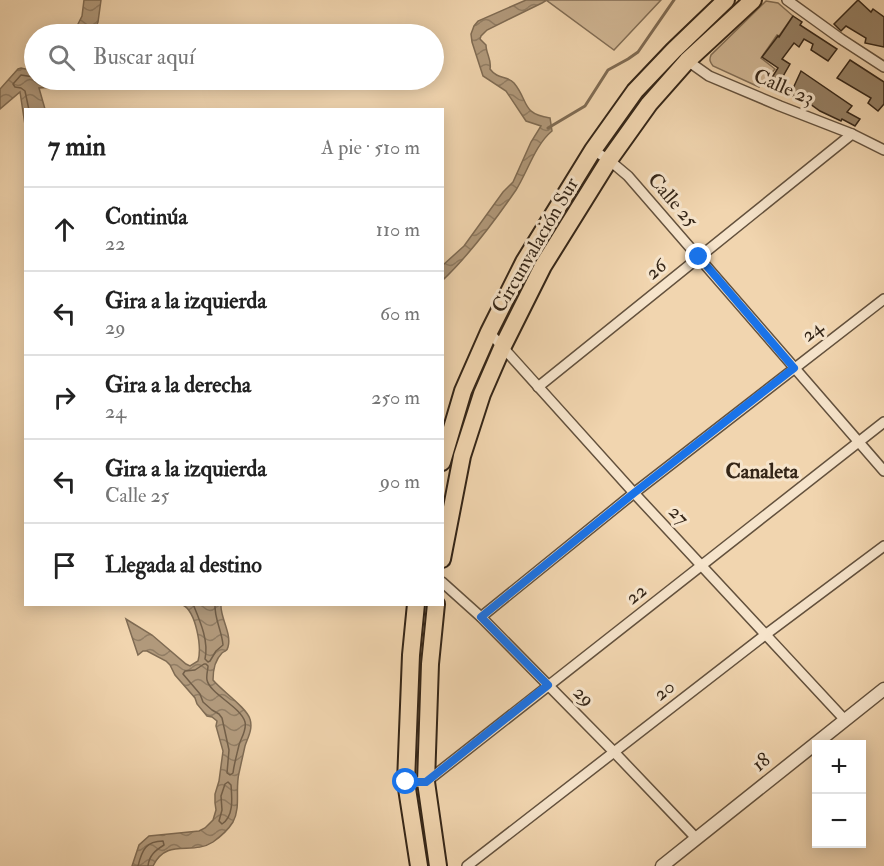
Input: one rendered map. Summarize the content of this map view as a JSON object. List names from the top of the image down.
{
  "streets": {
    "highway": ["Circunvalación Sur"],
    "street": [
      "Calle 23",
      "Calle 25",
      "26",
      "24",
      "27",
      "22",
      "20",
      "29",
      "18"
    ]
  },
  "crossings": [
    ["Calle 23", "Circunvalación Sur"],
    ["Calle 23", "26"],
    ["Calle 25", "Circunvalación Sur"],
    ["Calle 25", "26"],
    ["Calle 25", "24"],
    ["Calle 25", "22"],
    ["Circunvalación Sur", "27"],
    ["26", "27"],
    ["24", "27"],
    ["24", "29"],
    ["27", "22"],
    ["27", "20"],
    ["27", "18"],
    ["22", "29"],
    ["20", "29"],
    ["29", "18"]
  ],
  "districts": ["Canaleta"],
  "page": {
    "search": "Buscar aquí",
    "heading": ["7 min", "A pie · 510 m"],
    "list": [
      ["Continúa", "22", "110 m"],
      ["Gira a la izquierda", "29", "60 m"],
      ["Gira a la derecha", "24", "250 m"],
      ["Gira a la izquierda", "Calle 25", "90 m"],
      "Llegada al destino"
    ],
    "map_buttons": ["+", "−"]
  }
}
